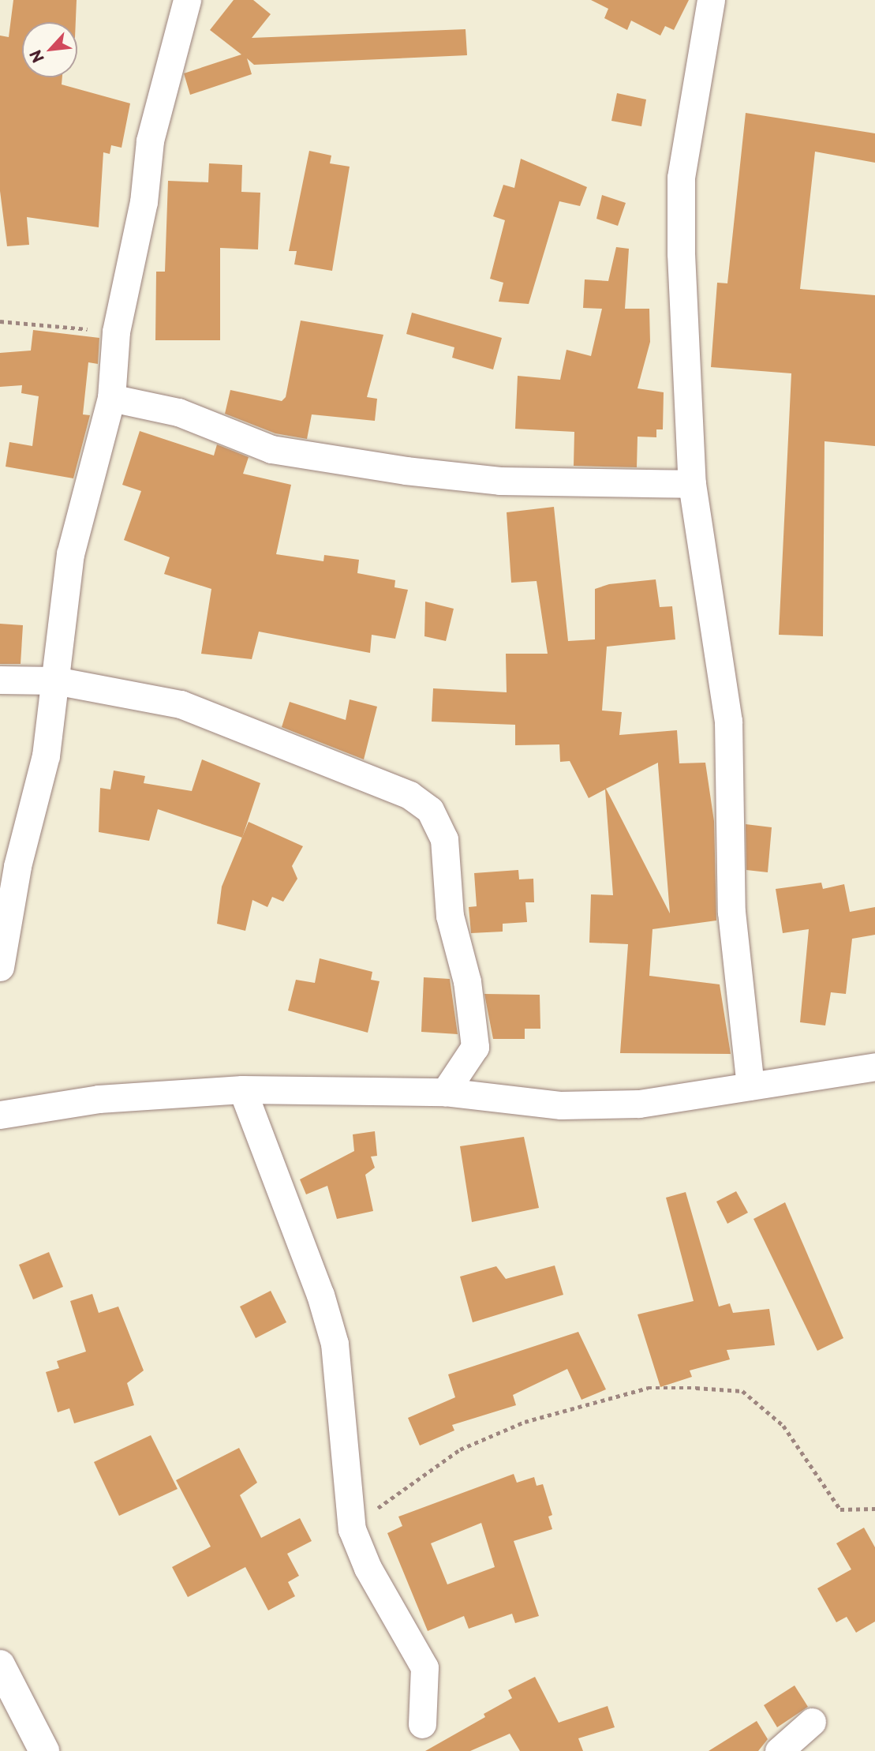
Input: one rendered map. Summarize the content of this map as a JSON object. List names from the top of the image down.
{
  "north": "bottom left"
}
